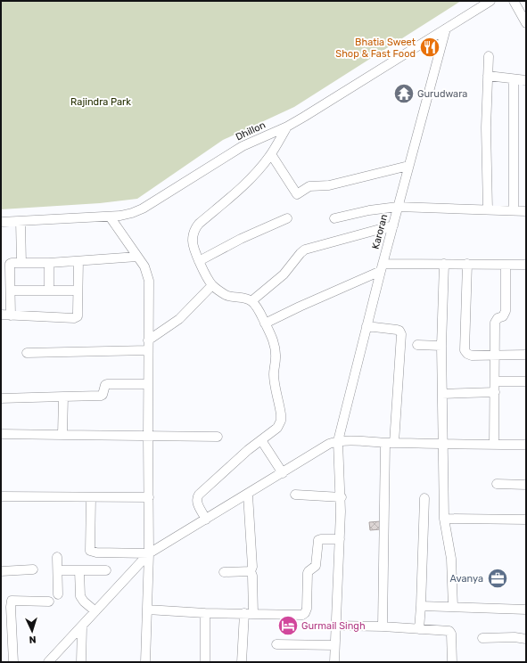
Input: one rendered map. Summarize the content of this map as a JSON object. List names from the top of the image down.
{
  "streets": {
    "street": ["Dhillon", "Karoran"]
  },
  "crossings": [
    ["Dhillon", "Karoran"]
  ],
  "parks": ["Rajindra Park"],
  "places": {
    "restaurant": ["Bhatia Sweet Shop & Fast Food"],
    "temple": ["Gurudwara"],
    "office": ["Avanya"],
    "hotel": ["Gurmail Singh"]
  },
  "north": "bottom"
}
